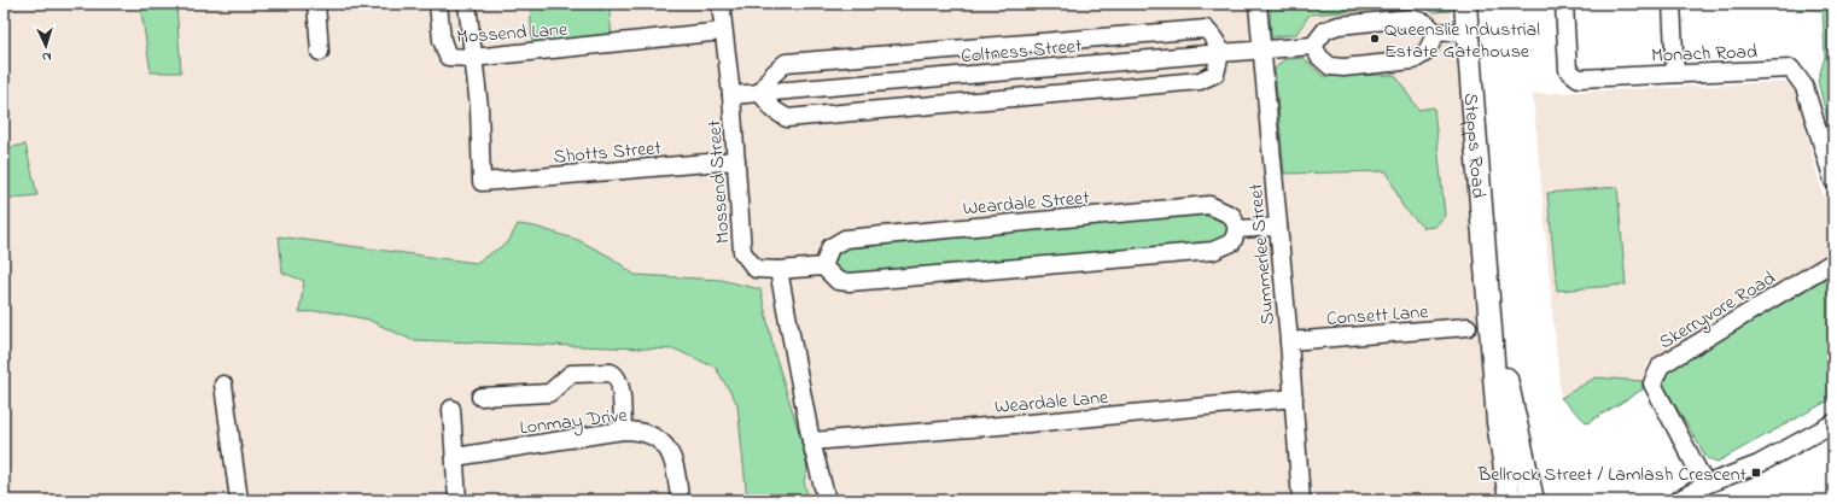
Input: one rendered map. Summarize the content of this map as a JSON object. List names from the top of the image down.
{
  "streets": {
    "main road": ["Stepps Road"],
    "street": [
      "Mossend Lane",
      "Coltness Street",
      "Monach Road",
      "Shotts Street",
      "Mossend Street",
      "Weardale Street",
      "Summerlee Street",
      "Skerryvore Road",
      "Consett Lane",
      "Weardale Lane",
      "Lonmay Drive"
    ]
  },
  "crossings": [
    ["Mossend Lane", "Shotts Street"],
    ["Mossend Lane", "Mossend Street"],
    ["Coltness Street", "Mossend Street"],
    ["Coltness Street", "Summerlee Street"],
    ["Shotts Street", "Mossend Street"],
    ["Summerlee Street", "Consett Lane"],
    ["Summerlee Street", "Weardale Lane"]
  ],
  "places": {
    "other": ["Queenslie Industrial Estate Gatehouse"],
    "transit": ["Bellrock Street / Lamlash Crescent"]
  },
  "north": "bottom"
}
